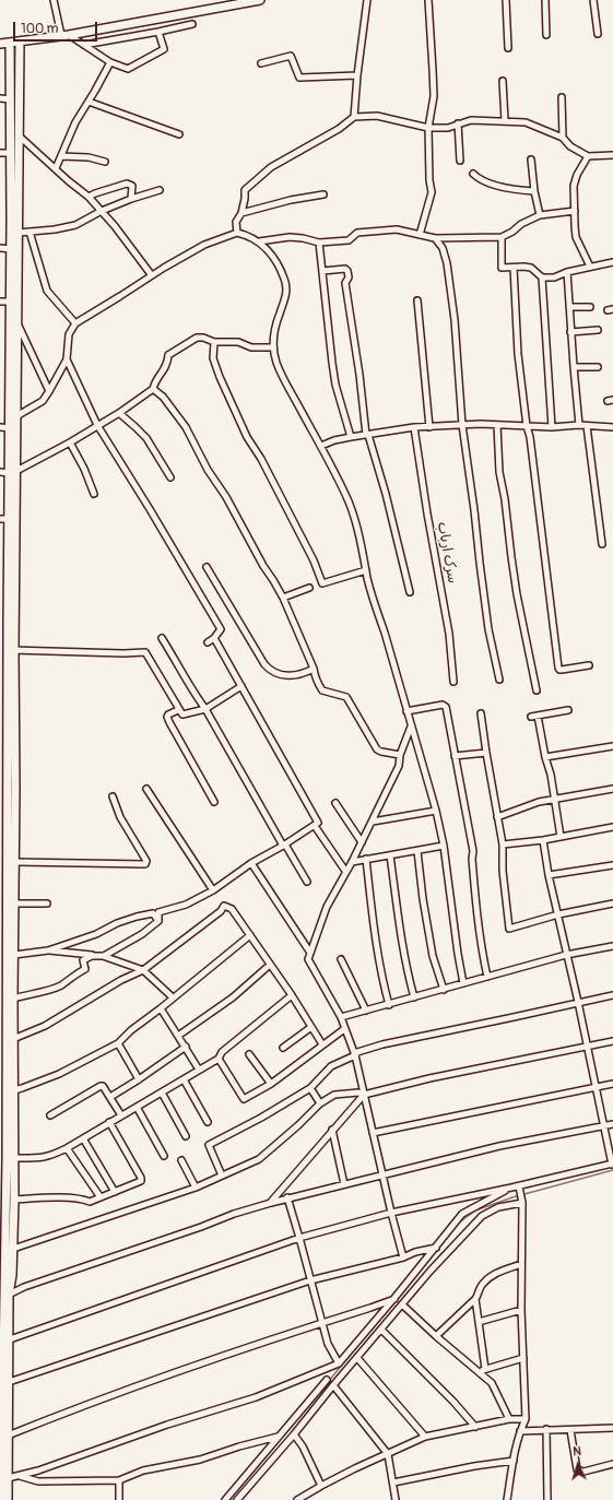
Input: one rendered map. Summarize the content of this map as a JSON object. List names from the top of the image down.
{
  "streets": {
    "street": ["سرک ارباب"]
  },
  "scale_bar": "100 m",
  "north": "top"
}
